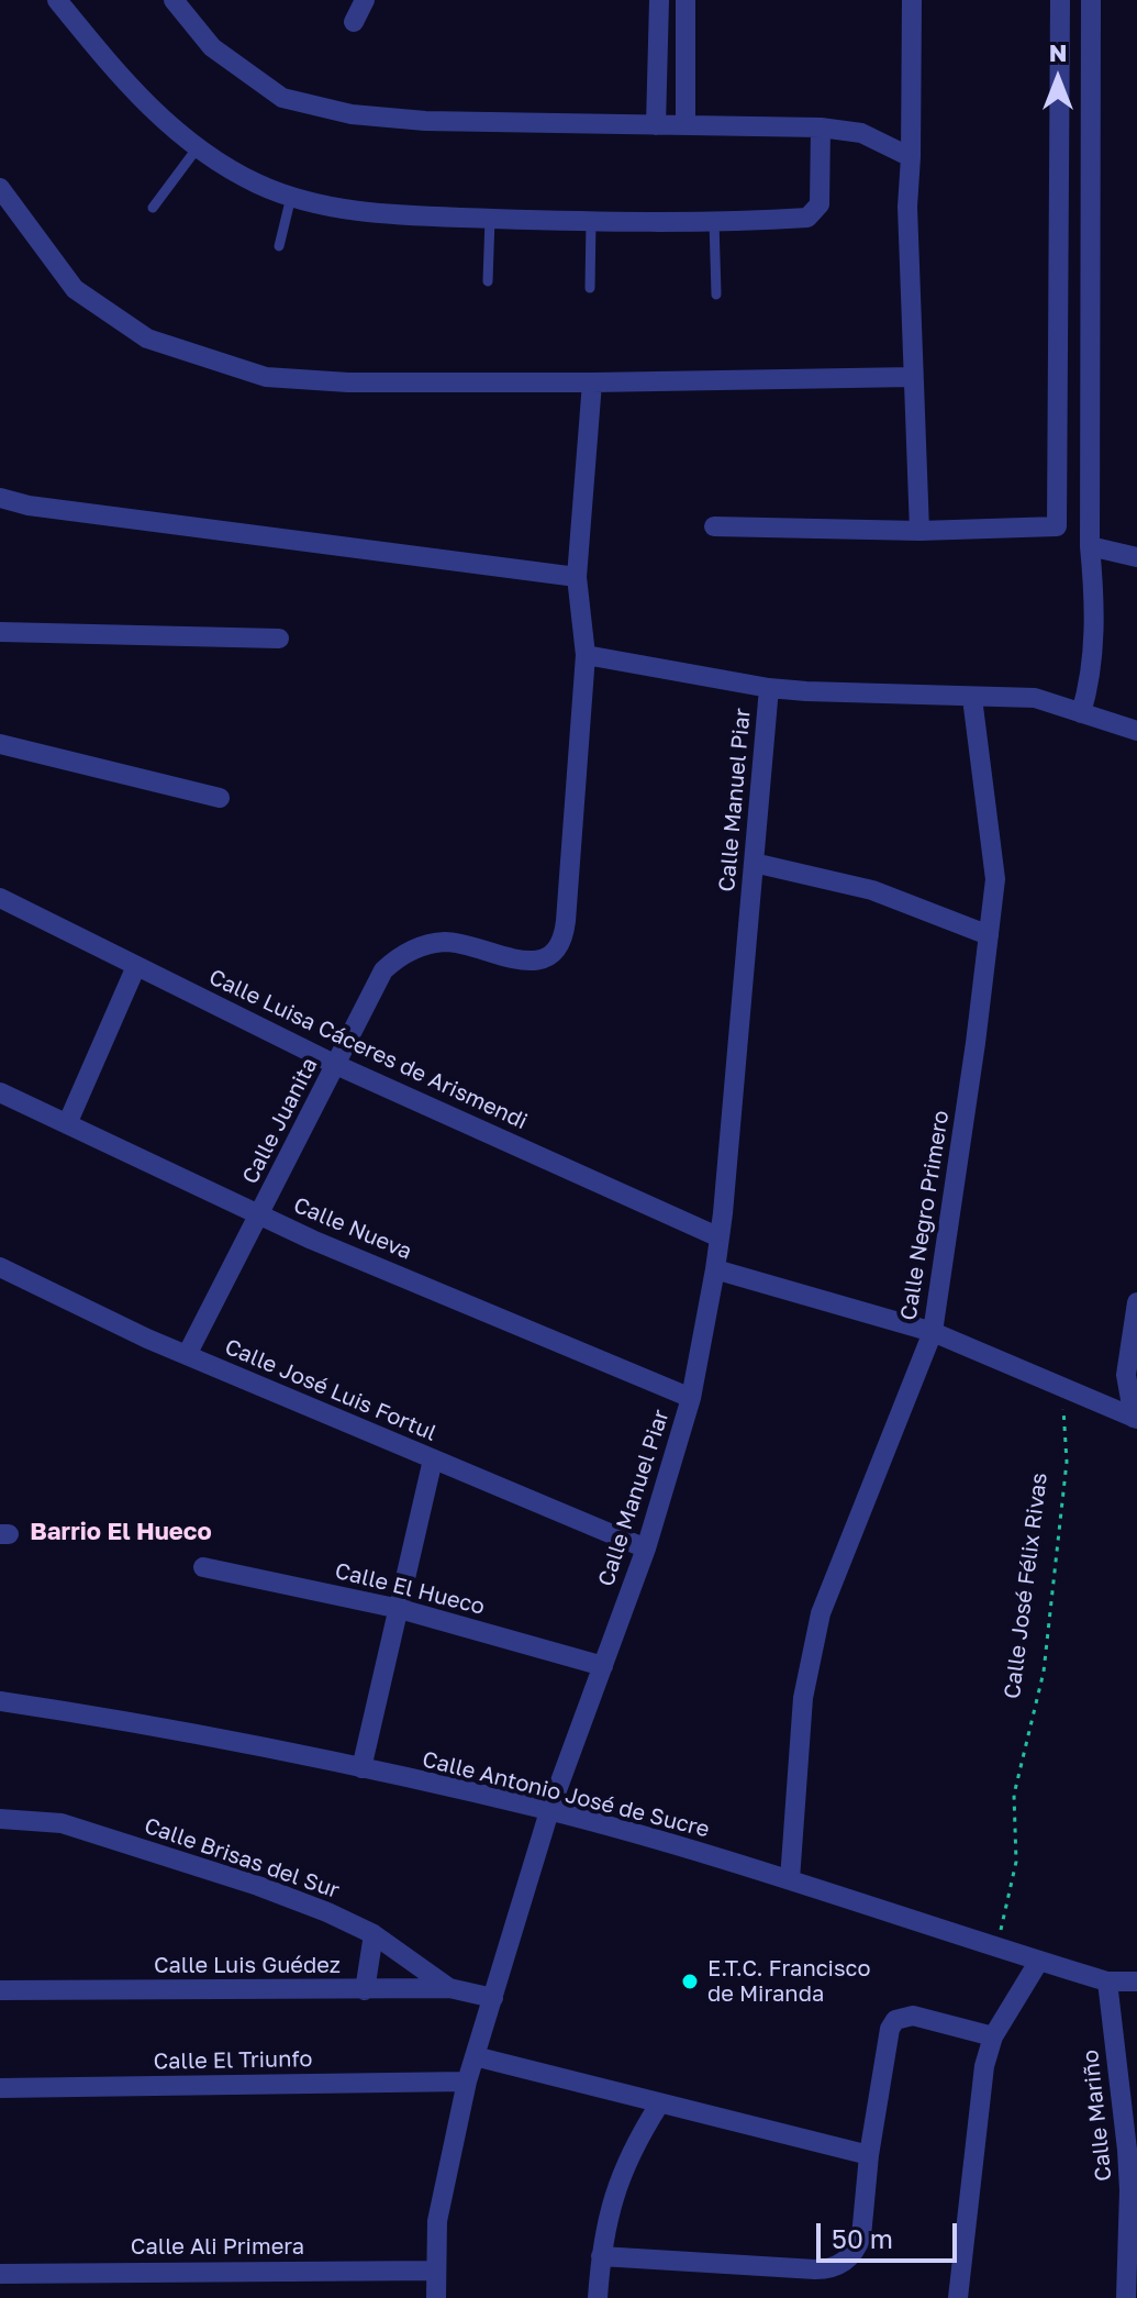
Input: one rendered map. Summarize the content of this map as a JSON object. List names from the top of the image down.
{
  "streets": {
    "street": [
      "Calle Manuel Piar",
      "Calle Luisa Cáceres de Arismendi",
      "Calle Juanita",
      "Calle Negro Primero",
      "Calle Nueva",
      "Calle José Luis Fortul",
      "Calle El Hueco",
      "Calle Antonio José de Sucre",
      "Calle Brisas del Sur",
      "Calle Luis Guédez",
      "Calle El Triunfo",
      "Calle Mariño",
      "Calle Ali Primera"
    ],
    "path": ["Calle José Félix Rivas"]
  },
  "crossings": [
    ["Calle Manuel Piar", "Calle Luisa Cáceres de Arismendi"],
    ["Calle Manuel Piar", "Calle Nueva"],
    ["Calle Manuel Piar", "Calle José Luis Fortul"],
    ["Calle Manuel Piar", "Calle El Hueco"],
    ["Calle Manuel Piar", "Calle Antonio José de Sucre"],
    ["Calle Manuel Piar", "Calle Luis Guédez"],
    ["Calle Manuel Piar", "Calle El Triunfo"],
    ["Calle Manuel Piar", "Calle Ali Primera"],
    ["Calle Luisa Cáceres de Arismendi", "Calle Juanita"],
    ["Calle Juanita", "Calle Nueva"],
    ["Calle Juanita", "Calle José Luis Fortul"],
    ["Calle Negro Primero", "Calle Antonio José de Sucre"],
    ["Calle José Félix Rivas", "Calle Antonio José de Sucre"],
    ["Calle Antonio José de Sucre", "Calle Mariño"],
    ["Calle Brisas del Sur", "Calle Luis Guédez"]
  ],
  "districts": ["Barrio El Hueco"],
  "places": ["E.T.C. Francisco de Miranda"],
  "scale_bar": "50 m",
  "north": "top"
}
